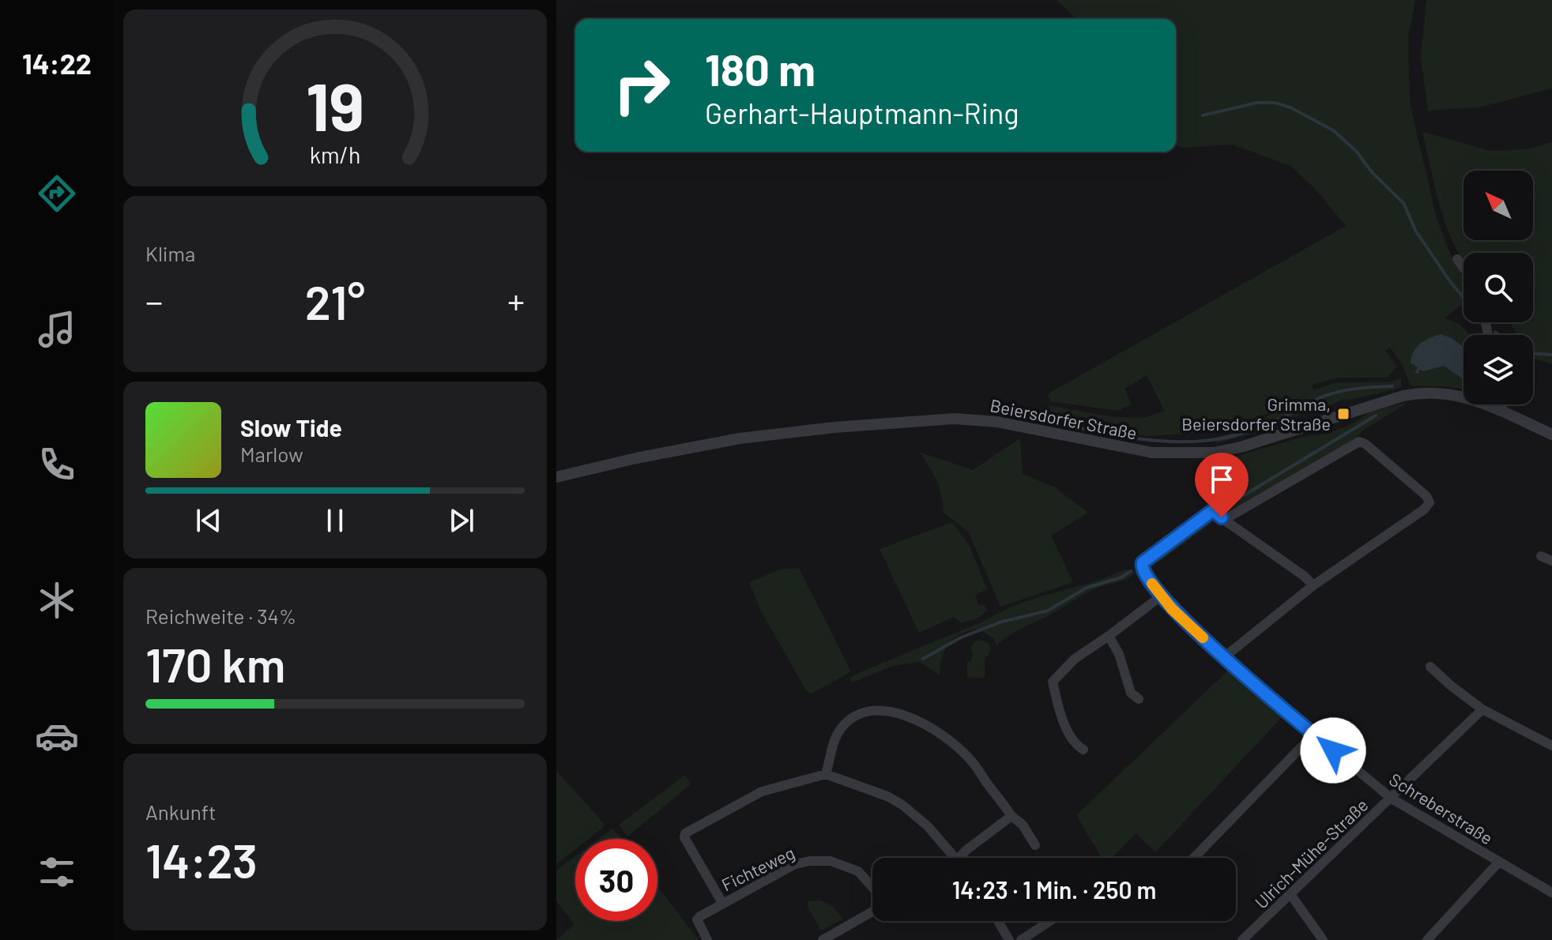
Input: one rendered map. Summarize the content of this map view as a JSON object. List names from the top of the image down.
{
  "streets": {
    "street": [
      "Beiersdorfer Straße",
      "Schreberstraße",
      "Ulrich-Mühe-Straße",
      "Fichteweg"
    ]
  },
  "crossings": [
    ["Schreberstraße", "Ulrich-Mühe-Straße"]
  ],
  "places": {
    "transit": ["Grimma, Beiersdorfer Straße"]
  },
  "north": "top left",
  "page": {
    "tabs": "14:22",
    "turn": ["180 m", "Gerhart-Hauptmann-Ring"],
    "tile": [
      "Klima",
      ["Reichweite · 34%", "170 km"],
      ["Ankunft", "14:23"]
    ],
    "heat": ["−", "21°", "+"],
    "song": ["Slow Tide", "Marlow"],
    "limit": "30",
    "trip": "14:23 · 1 Min. · 250 m",
    "gauge": ["19", "km/h"]
  }
}
